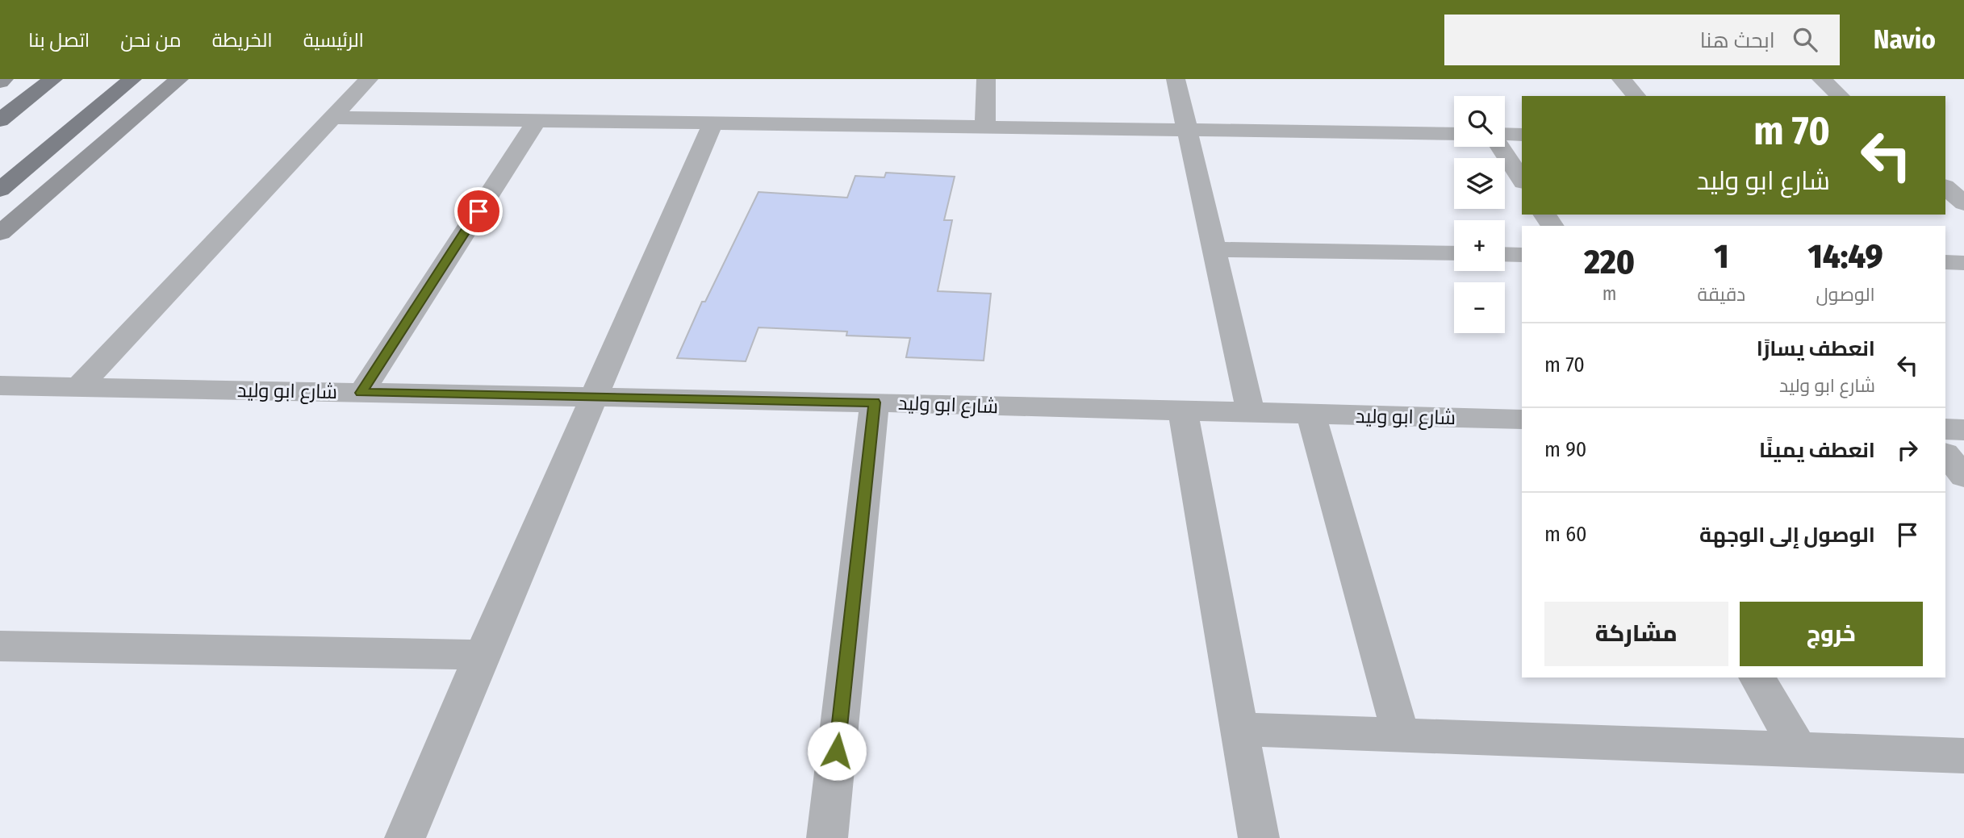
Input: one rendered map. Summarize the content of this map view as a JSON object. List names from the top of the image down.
{
  "streets": {
    "street": ["شارع ابو وليد"]
  },
  "page": {
    "header": "Navio",
    "search": "ابحث هنا",
    "nav": [
      "الرئيسية",
      "الخريطة",
      "من نحن",
      "اتصل بنا"
    ],
    "map_buttons": ["+", "−"],
    "turn": ["70 m", "شارع ابو وليد"],
    "eta": [
      "14:49",
      "الوصول",
      "1",
      "دقيقة",
      "220",
      "m"
    ],
    "list": [
      {
        "name": "انعطف يسارًا",
        "note": "شارع ابو وليد",
        "value": "70 m"
      },
      {
        "name": "انعطف يمينًا",
        "value": "90 m"
      },
      {
        "name": "الوصول إلى الوجهة",
        "value": "60 m"
      }
    ],
    "buttons": ["خروج", "مشاركة"]
  }
}
